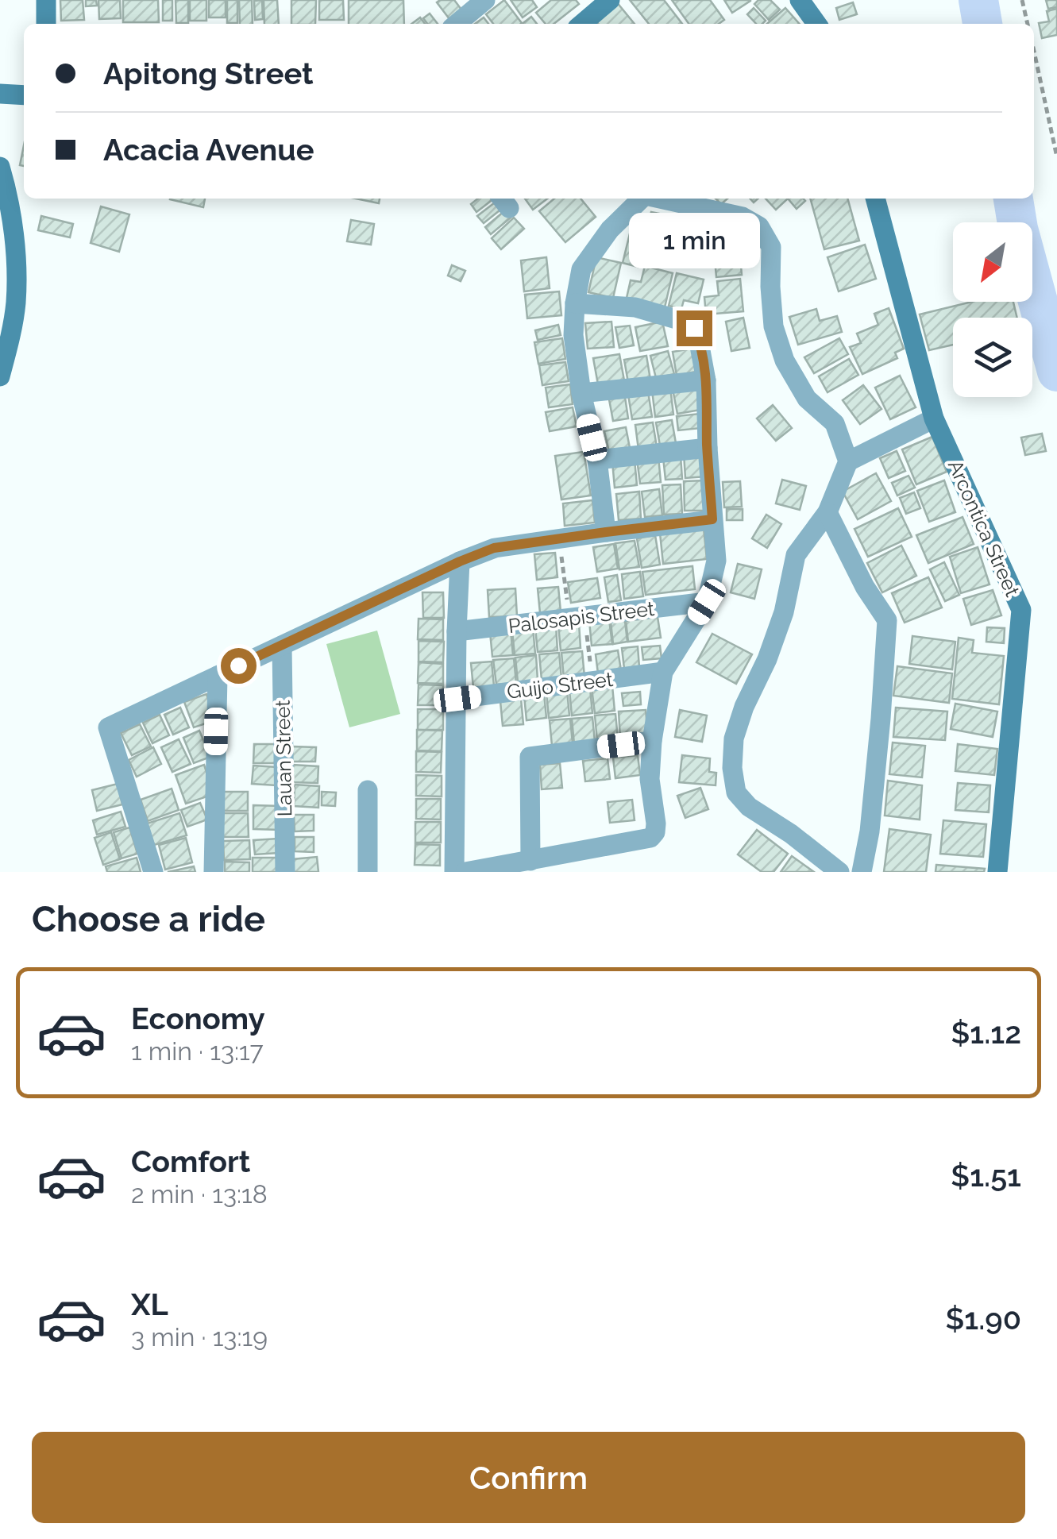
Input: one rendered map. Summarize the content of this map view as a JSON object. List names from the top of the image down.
{
  "streets": {
    "street": [
      "Arcontica Street",
      "Palosapis Street",
      "Guijo Street",
      "Lauan Street"
    ]
  },
  "north": "bottom left",
  "page": {
    "banner": ["Apitong Street", "Acacia Avenue"],
    "bubble": "1 min",
    "heading": "Choose a ride",
    "list": [
      {
        "name": "Economy",
        "note": "1 min · 13:17",
        "value": "$1.12"
      },
      {
        "name": "Comfort",
        "note": "2 min · 13:18",
        "value": "$1.51"
      },
      {
        "name": "XL",
        "note": "3 min · 13:19",
        "value": "$1.90"
      }
    ],
    "buttons": "Confirm"
  }
}
